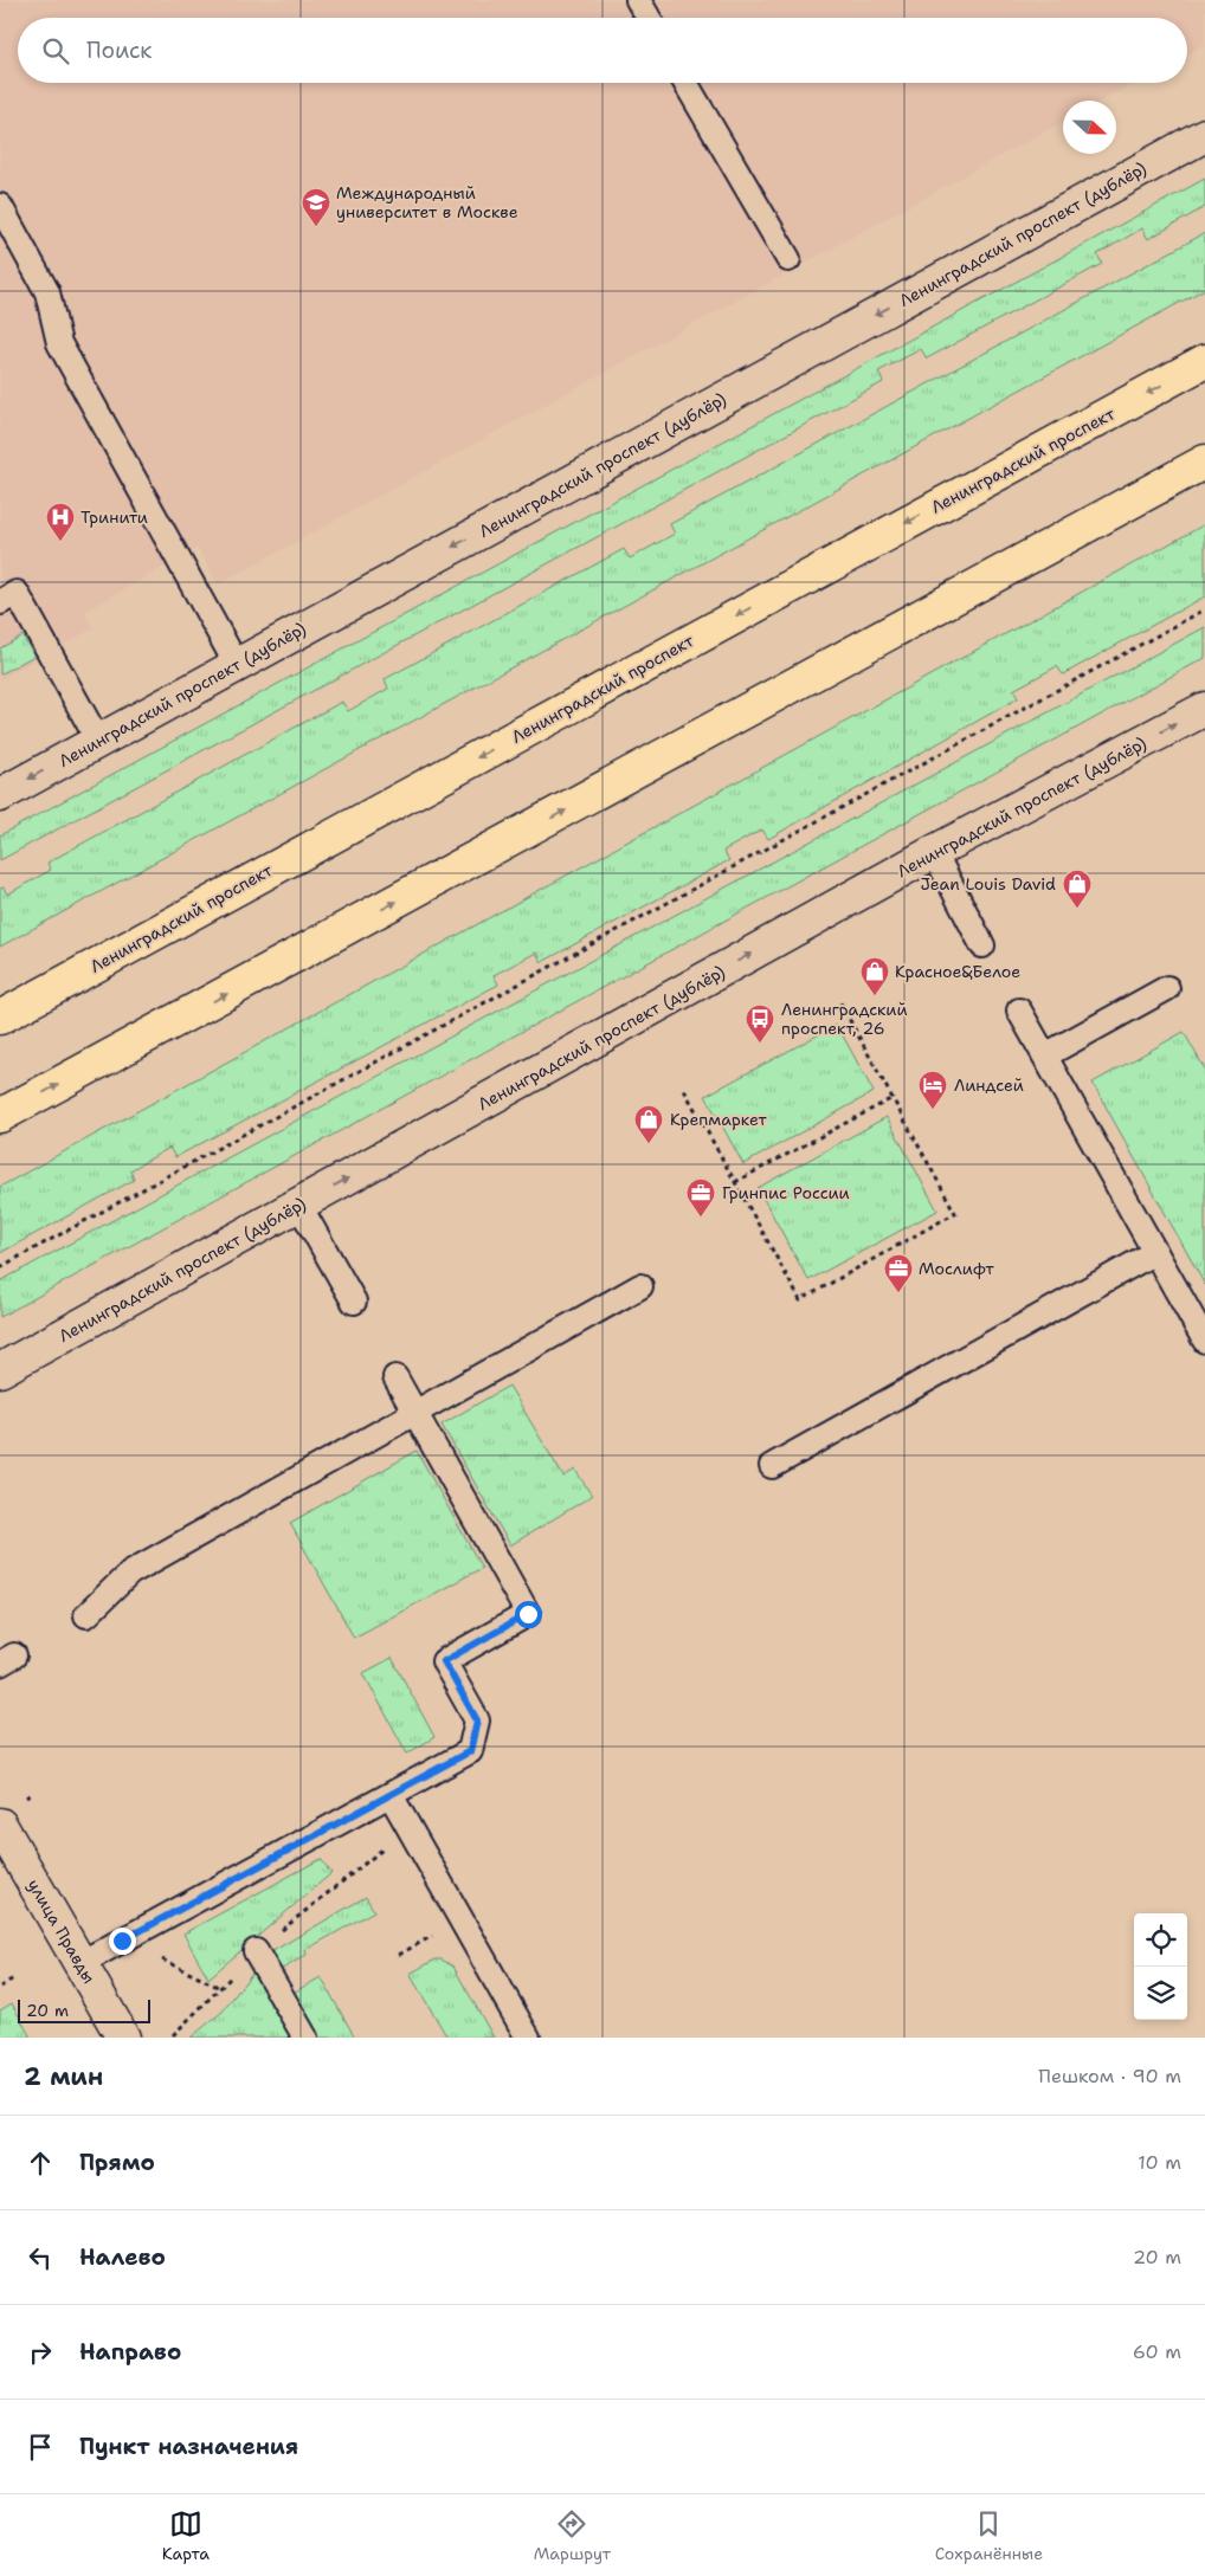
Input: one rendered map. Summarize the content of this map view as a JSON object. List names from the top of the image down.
{
  "streets": {
    "main road": ["Ленинградский проспект (дублёр)", "Ленинградский проспект", "улица Правды"]
  },
  "places": {
    "school or university": ["Международный университет в Москве"],
    "hospital": ["Тринити"],
    "shop": ["Jean Louis David", "Красное&Белое", "Крепмаркет"],
    "bus stop": ["Ленинградский проспект, 26"],
    "hotel": ["Линдсей"],
    "office": ["Гринпис России", "Мослифт"]
  },
  "scale_bar": "20 m",
  "north": "right",
  "page": {
    "search": "Поиск",
    "scale": "20 m",
    "heading": ["2 мин", "Пешком · 90 m"],
    "list": [
      ["Прямо", "10 m"],
      ["Налево", "20 m"],
      ["Направо", "60 m"],
      "Пункт назначения"
    ],
    "nav": ["Карта", "Маршрут", "Сохранённые"]
  }
}
